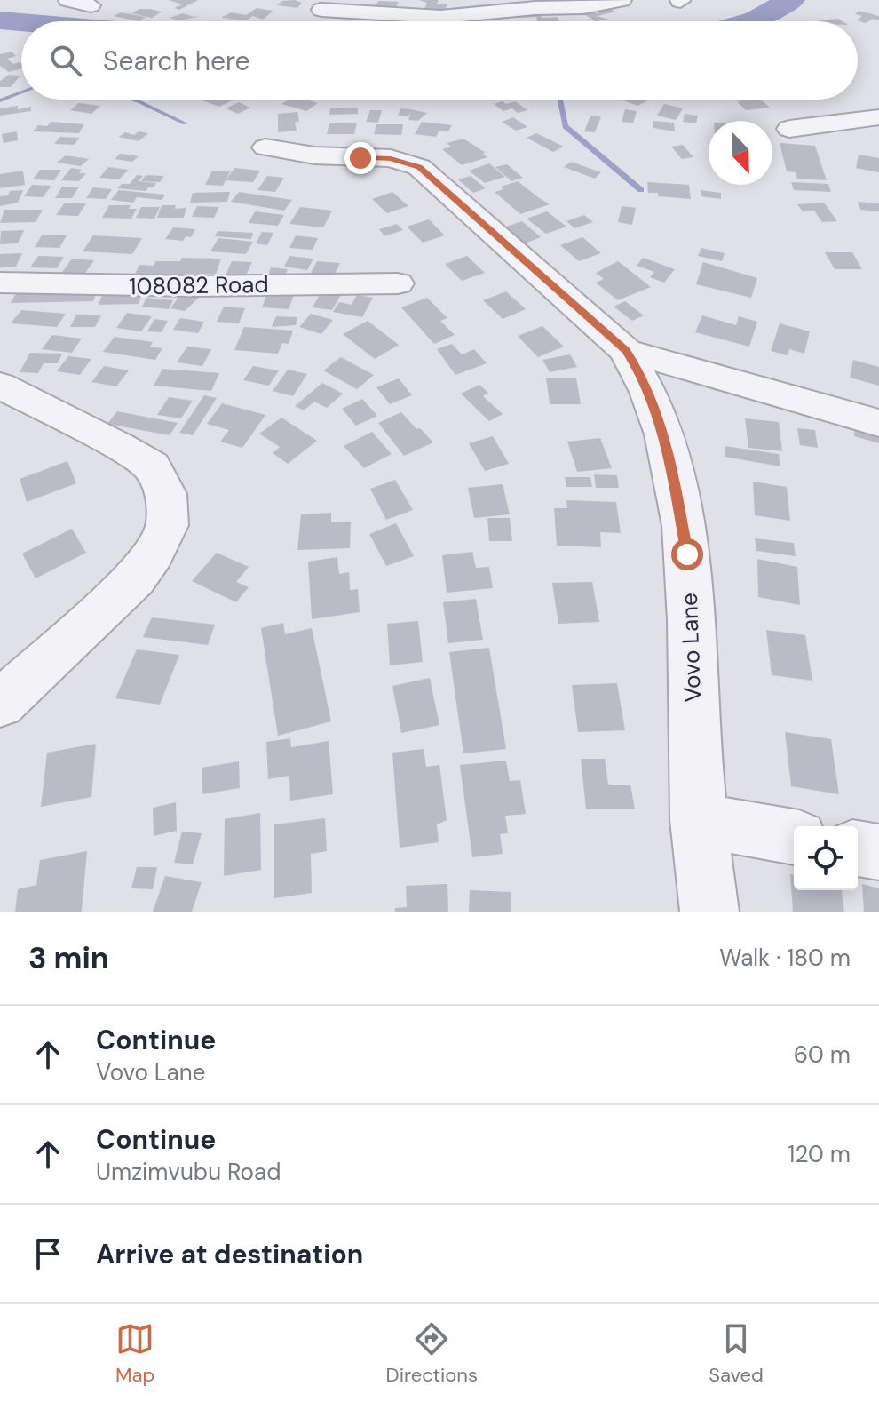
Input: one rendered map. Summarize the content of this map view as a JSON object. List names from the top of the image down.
{
  "streets": {
    "street": ["108082 Road", "Vovo Lane"]
  },
  "north": "bottom",
  "page": {
    "search": "Search here",
    "heading": ["3 min", "Walk · 180 m"],
    "list": [
      ["Continue", "Vovo Lane", "60 m"],
      ["Continue", "Umzimvubu Road", "120 m"],
      "Arrive at destination"
    ],
    "nav": ["Map", "Directions", "Saved"]
  }
}
